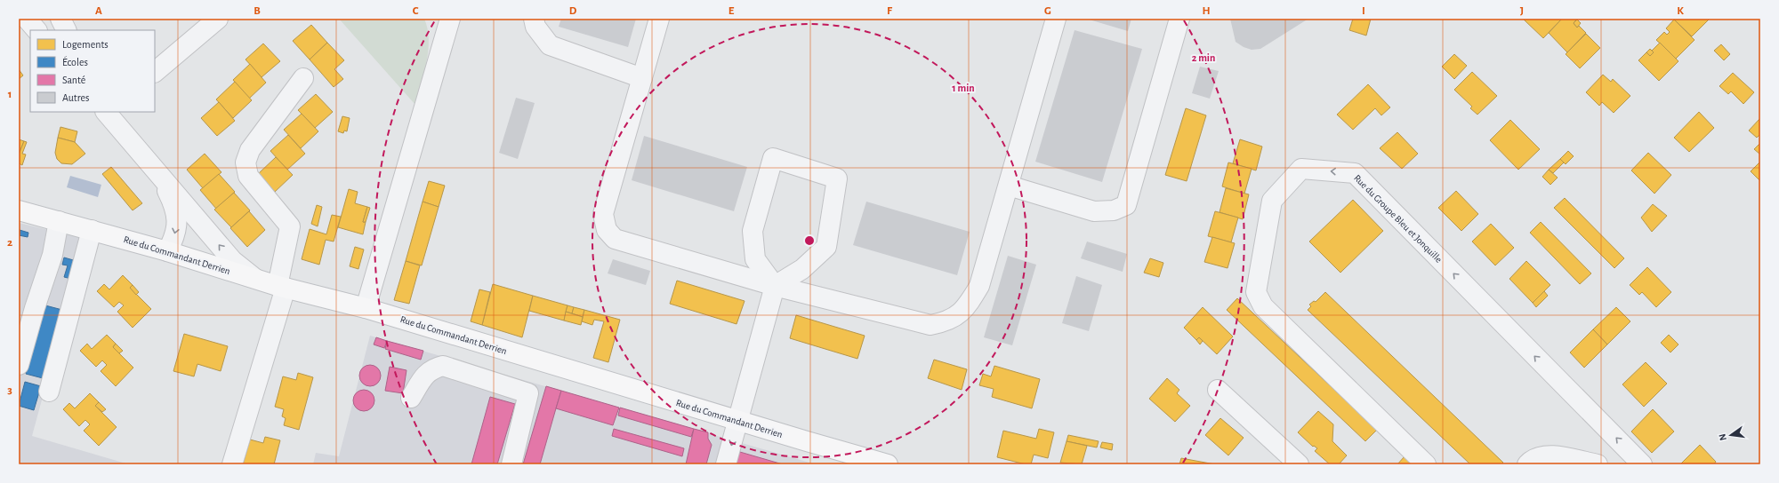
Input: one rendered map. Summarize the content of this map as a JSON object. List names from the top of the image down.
{
  "streets": {
    "main road": ["Rue du Commandant Derrien"],
    "street": ["Rue du Groupe Bleu et Jonquille"]
  },
  "legend": [
    "Logements",
    "Écoles",
    "Santé",
    "Autres"
  ],
  "north": "left",
  "grid": {
    "columns": [
      "A",
      "B",
      "C",
      "D",
      "E",
      "F",
      "G",
      "H",
      "I",
      "J",
      "K"
    ],
    "rows": ["1", "2", "3"]
  },
  "rings": ["2 min", "1 min"]
}
